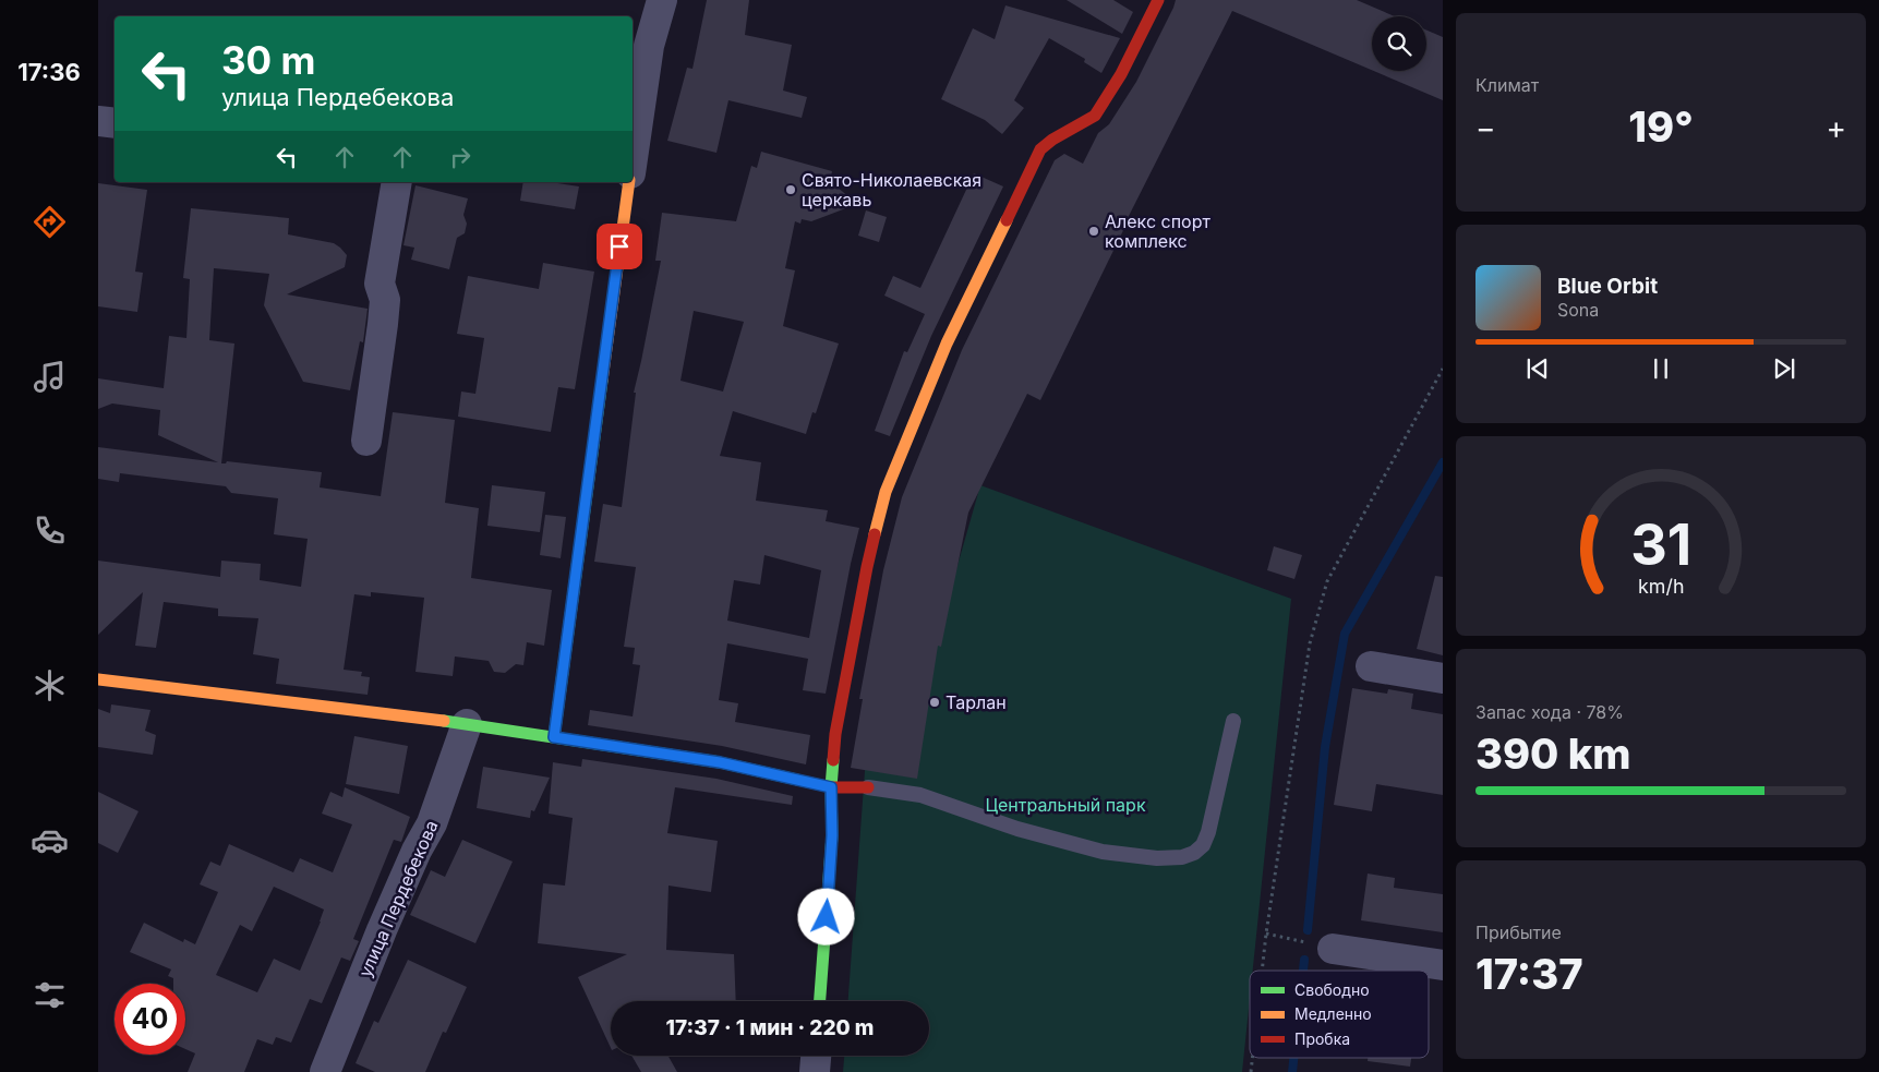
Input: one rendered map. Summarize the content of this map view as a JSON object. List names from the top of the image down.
{
  "streets": {
    "street": ["улица Пердебекова"]
  },
  "parks": ["Центральный парк"],
  "places": ["Свято-Николаевская церкавь", "Алекс спорт комплекс", "Тарлан"],
  "legend": ["Свободно", "Медленно", "Пробка"],
  "page": {
    "tabs": "17:36",
    "tile": [
      "Климат",
      ["Запас хода · 78%", "390 km"],
      ["Прибытие", "17:37"]
    ],
    "turn": ["30 m", "улица Пердебекова"],
    "heat": ["−", "19°", "+"],
    "song": ["Blue Orbit", "Sona"],
    "limit": "40",
    "trip": "17:37 · 1 мин · 220 m",
    "gauge": ["31", "km/h"]
  }
}
